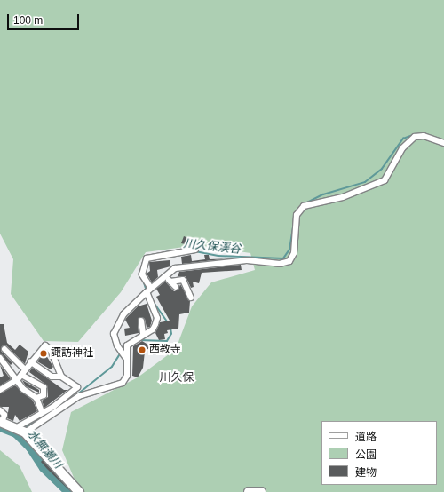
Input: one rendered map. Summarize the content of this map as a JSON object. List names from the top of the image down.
{
  "districts": ["川久保"],
  "water": ["川久保渓谷", "水無瀬川"],
  "places": ["西教寺", "諏訪神社"],
  "legend": ["道路", "公園", "建物"],
  "scale_bar": "100 m"
}
